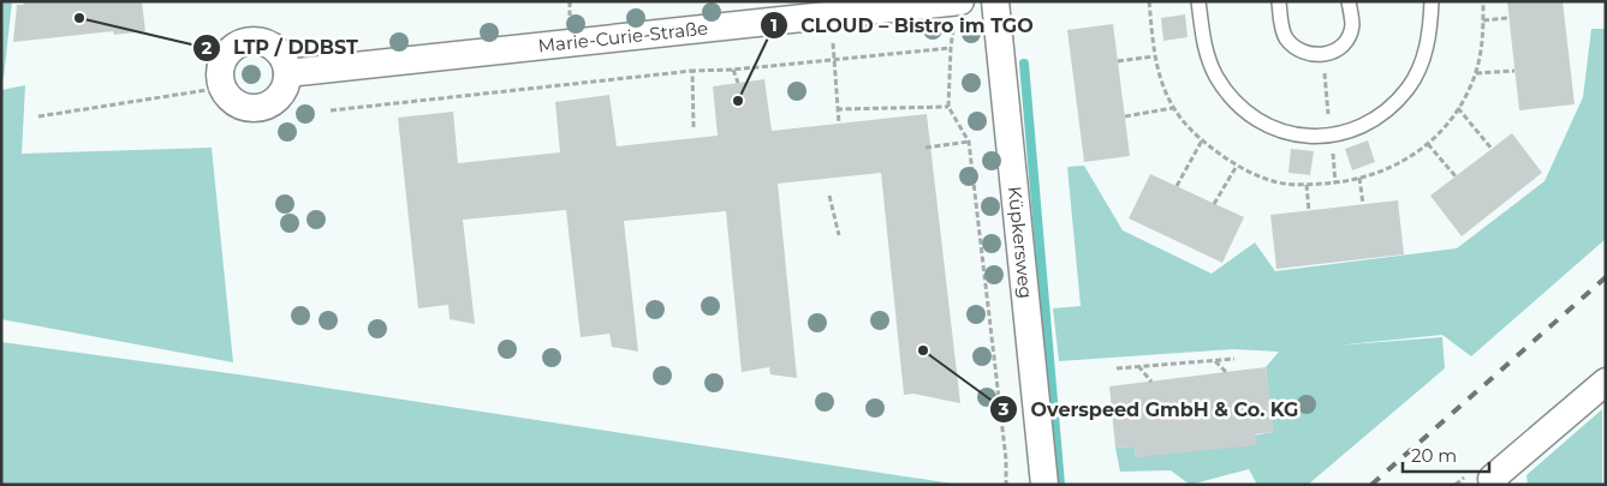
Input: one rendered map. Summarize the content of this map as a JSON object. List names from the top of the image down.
{
  "streets": {
    "street": ["Marie-Curie-Straße", "Küpkersweg"]
  },
  "places": ["LTP / DDBST", "CLOUD – Bistro im TGO", "Overspeed GmbH & Co. KG"],
  "scale_bar": "20 m"
}
